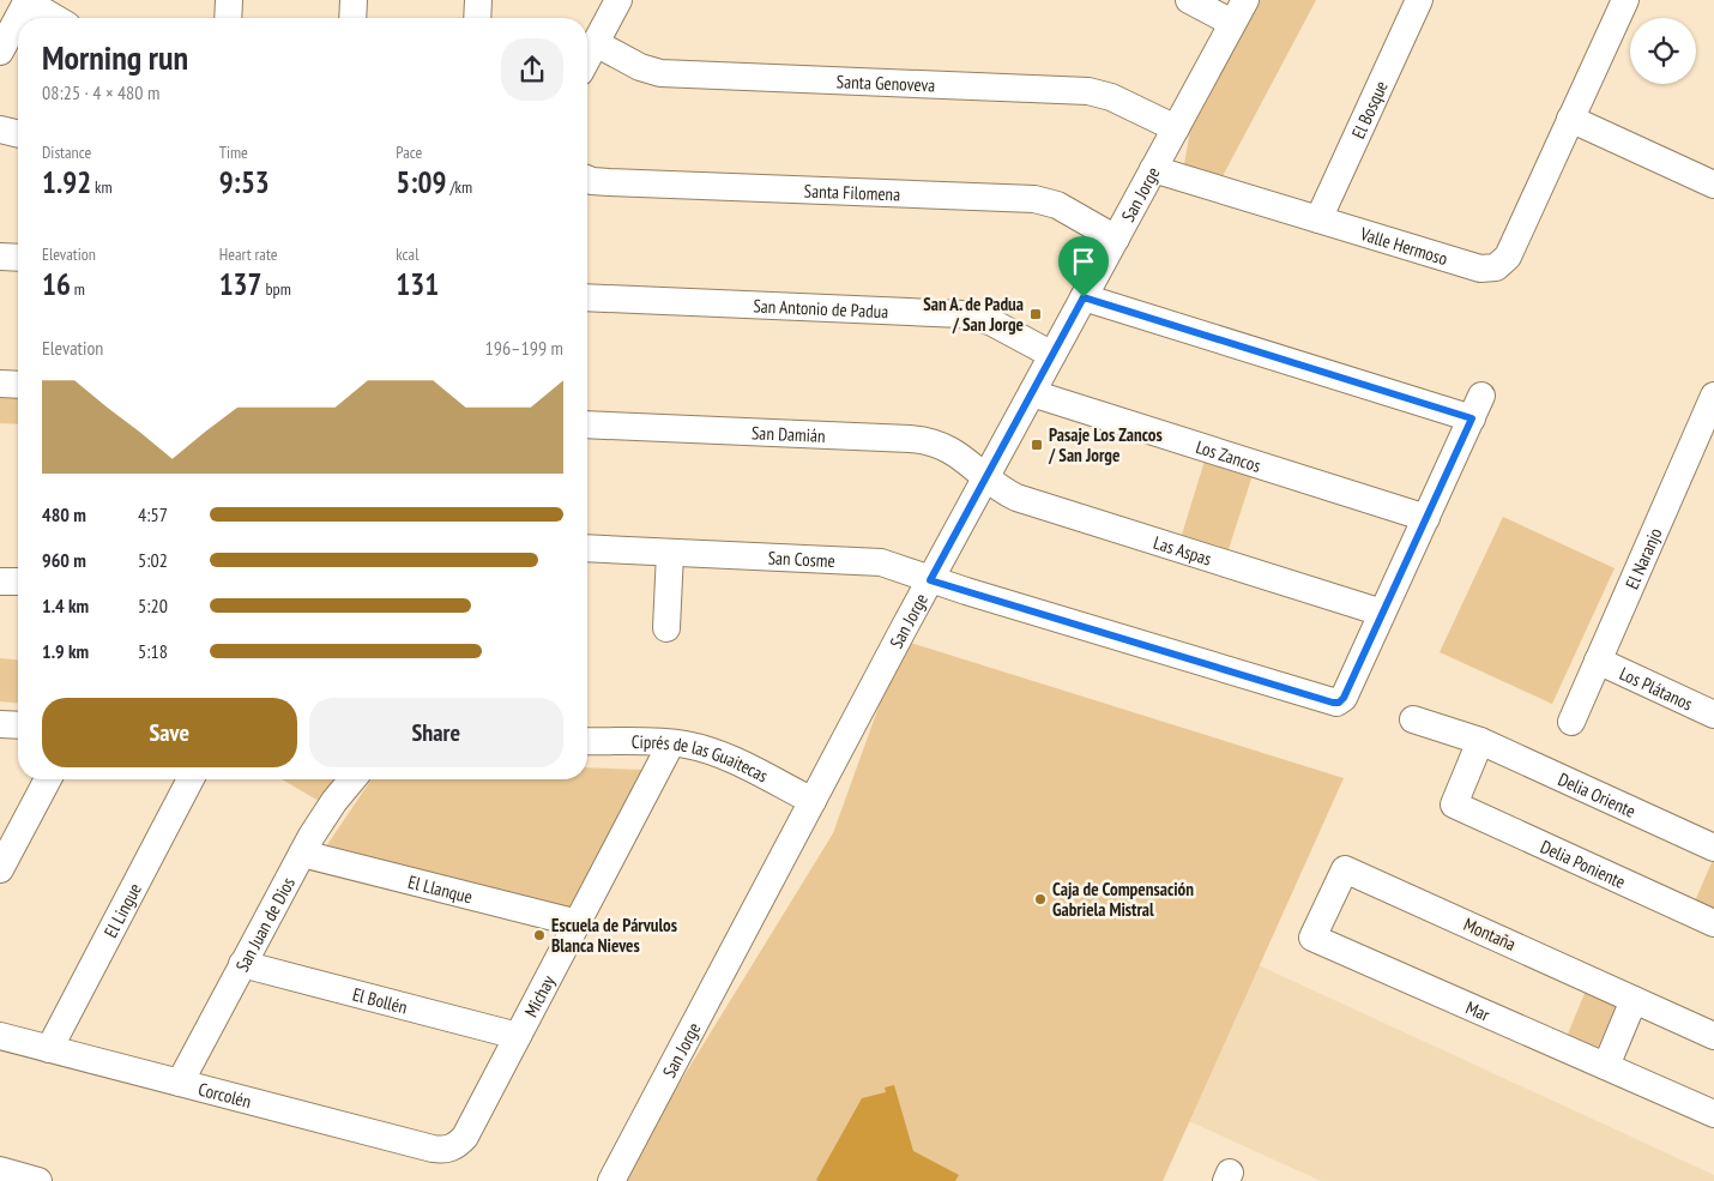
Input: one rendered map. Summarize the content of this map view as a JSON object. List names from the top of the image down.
{
  "streets": {
    "street": [
      "Santa Genoveva",
      "El Bosque",
      "Santa Filomena",
      "San Jorge",
      "Valle Hermoso",
      "San Antonio de Padua",
      "San Damián",
      "Los Zancos",
      "Las Aspas",
      "San Cosme",
      "El Naranjo",
      "Los Plátanos",
      "Ciprés de las Guaitecas",
      "Delia Oriente",
      "Delia Poniente",
      "El Llanque",
      "El Lingue",
      "San Juan de Dios",
      "Montaña",
      "Michay",
      "El Bollén",
      "Mar",
      "Corcolén"
    ]
  },
  "crossings": [
    ["Santa Genoveva", "San Jorge"],
    ["El Bosque", "Valle Hermoso"],
    ["Santa Filomena", "San Jorge"],
    ["San Jorge", "Valle Hermoso"],
    ["San Jorge", "San Antonio de Padua"],
    ["San Jorge", "San Damián"],
    ["San Jorge", "Los Zancos"],
    ["San Jorge", "Las Aspas"],
    ["San Jorge", "San Cosme"],
    ["San Jorge", "Ciprés de las Guaitecas"],
    ["San Damián", "Las Aspas"],
    ["Las Aspas", "San Cosme"],
    ["El Naranjo", "Los Plátanos"],
    ["Ciprés de las Guaitecas", "Michay"],
    ["Delia Oriente", "Delia Poniente"],
    ["El Llanque", "San Juan de Dios"],
    ["El Llanque", "Michay"],
    ["El Lingue", "Corcolén"],
    ["San Juan de Dios", "El Bollén"],
    ["San Juan de Dios", "Corcolén"],
    ["Montaña", "Mar"],
    ["Michay", "El Bollén"],
    ["Michay", "Corcolén"]
  ],
  "places": {
    "transit": ["San A. de Padua / San Jorge", "Pasaje Los Zancos / San Jorge"],
    "other": ["Caja de Compensación Gabriela Mistral", "Escuela de Párvulos Blanca Nieves"]
  },
  "page": {
    "heading": ["Morning run", "08:25 · 4 × 480 m"],
    "stats": [
      ["Distance", "1.92 km"],
      ["Time", "9:53"],
      ["Pace", "5:09 /km"],
      ["Elevation", "16 m"],
      ["Heart rate", "137 bpm"],
      ["kcal", "131"]
    ],
    "chart": ["Elevation", "196–199 m"],
    "list": [
      {
        "name": "480 m",
        "note": "4:57"
      },
      {
        "name": "960 m",
        "note": "5:02"
      },
      {
        "name": "1.4 km",
        "note": "5:20"
      },
      {
        "name": "1.9 km",
        "note": "5:18"
      }
    ],
    "buttons": ["Save", "Share"]
  }
}
